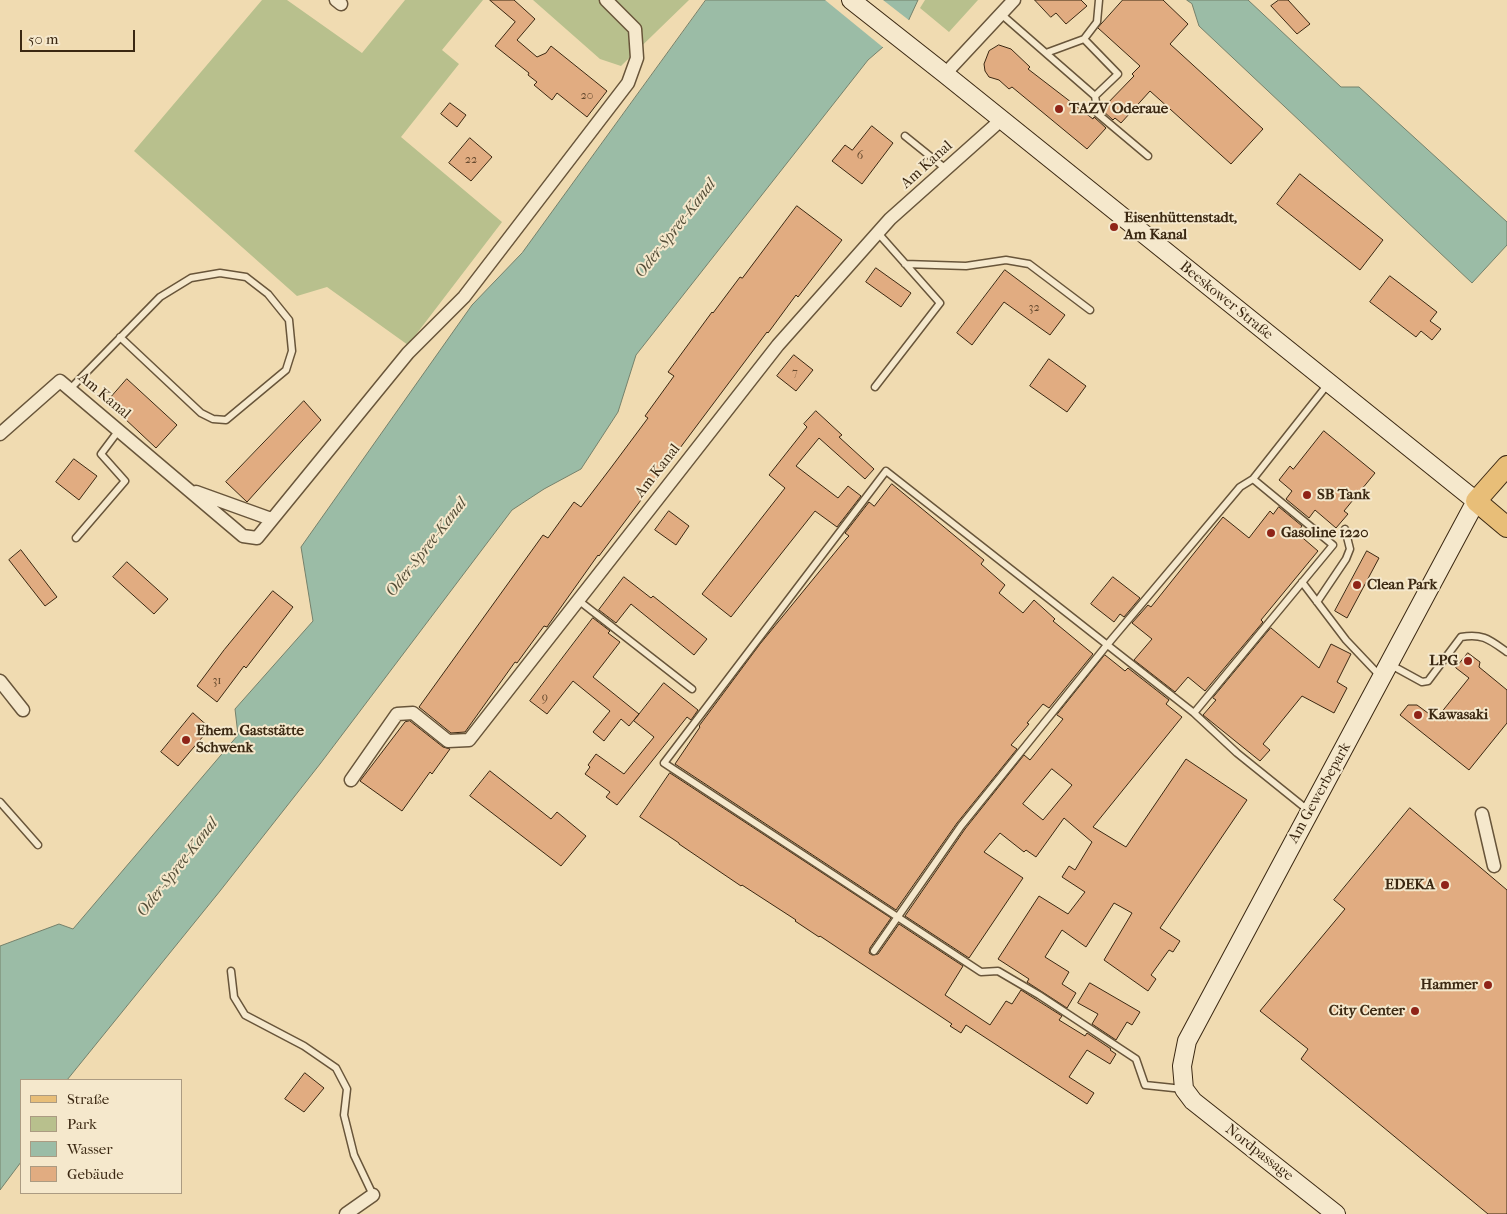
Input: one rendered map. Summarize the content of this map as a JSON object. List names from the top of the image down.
{
  "streets": {
    "main road": ["Beeskower Straße"],
    "street": ["Am Kanal", "Am Gewerbepark", "Nordpassage"]
  },
  "crossings": [
    ["Am Kanal", "Beeskower Straße"],
    ["Beeskower Straße", "Am Gewerbepark"],
    ["Am Gewerbepark", "Nordpassage"]
  ],
  "water": ["Oder-Spree-Kanal"],
  "places": [
    "TAZV Oderaue",
    "Eisenhüttenstadt, Am Kanal",
    "SB Tank",
    "Gasoline 1220",
    "Clean Park",
    "LPG",
    "Kawasaki",
    "Ehem. Gaststätte Schwenk",
    "EDEKA",
    "Hammer",
    "City Center"
  ],
  "house_numbers": [
    "20",
    "6",
    "22",
    "32",
    "7",
    "31",
    "9"
  ],
  "legend": [
    "Straße",
    "Park",
    "Wasser",
    "Gebäude"
  ],
  "scale_bar": "50 m"
}
